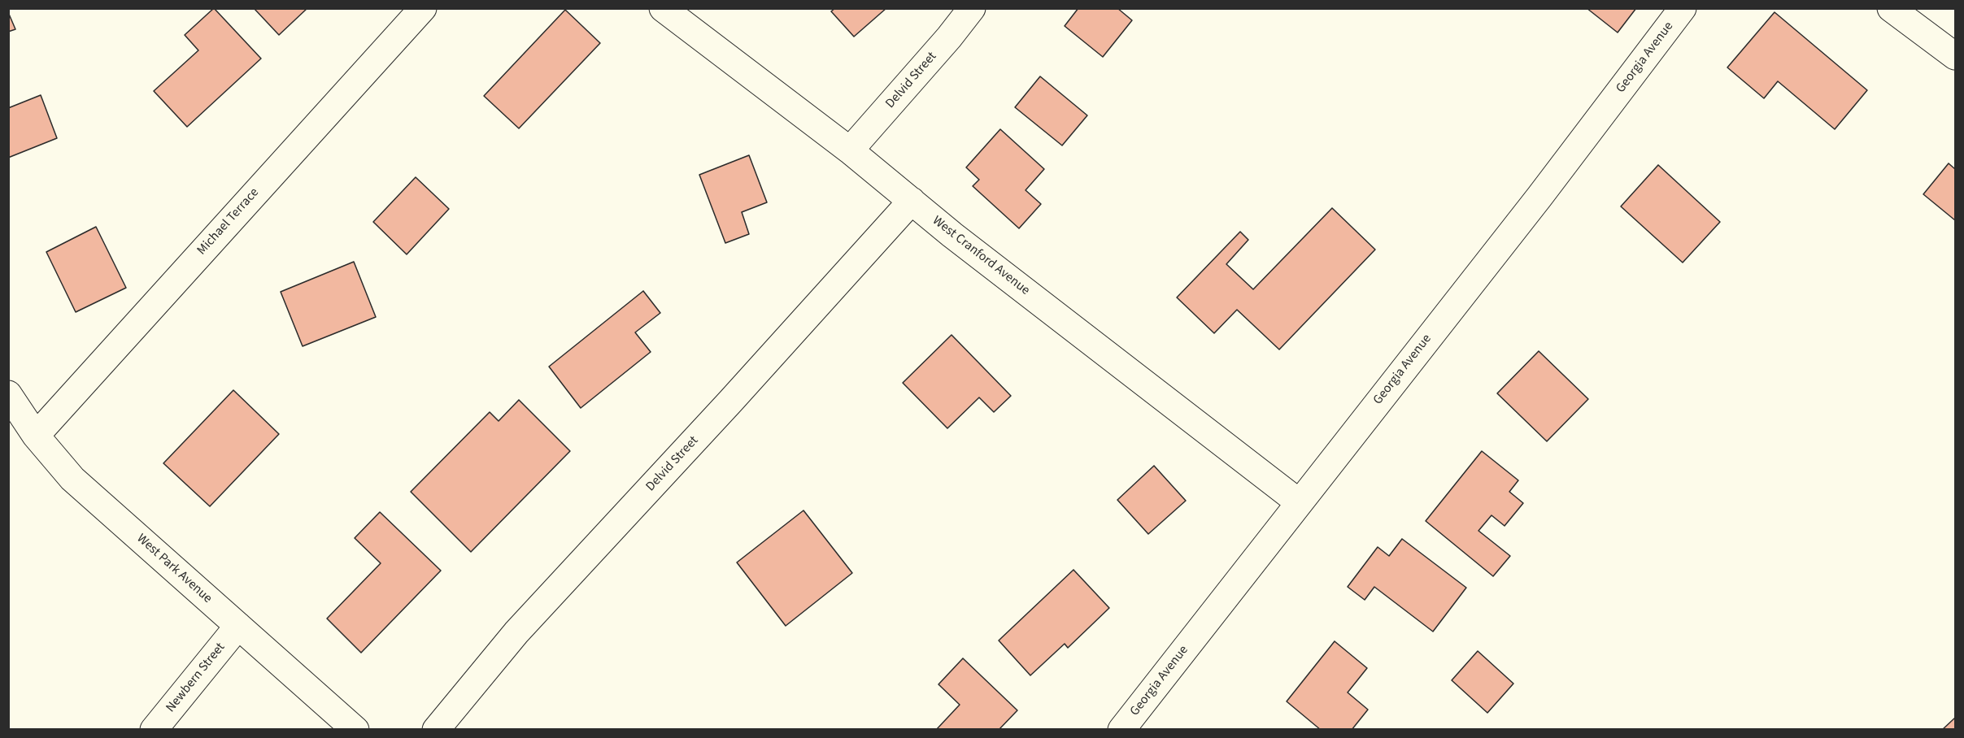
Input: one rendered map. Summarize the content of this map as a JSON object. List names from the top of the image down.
{
  "streets": {
    "street": [
      "Georgia Avenue",
      "Delvid Street",
      "Michael Terrace",
      "West Cranford Avenue",
      "West Park Avenue",
      "Newbern Street"
    ]
  },
  "crossings": [
    ["Georgia Avenue", "West Cranford Avenue"],
    ["Delvid Street", "West Cranford Avenue"],
    ["Michael Terrace", "West Park Avenue"],
    ["West Park Avenue", "Newbern Street"]
  ]
}
